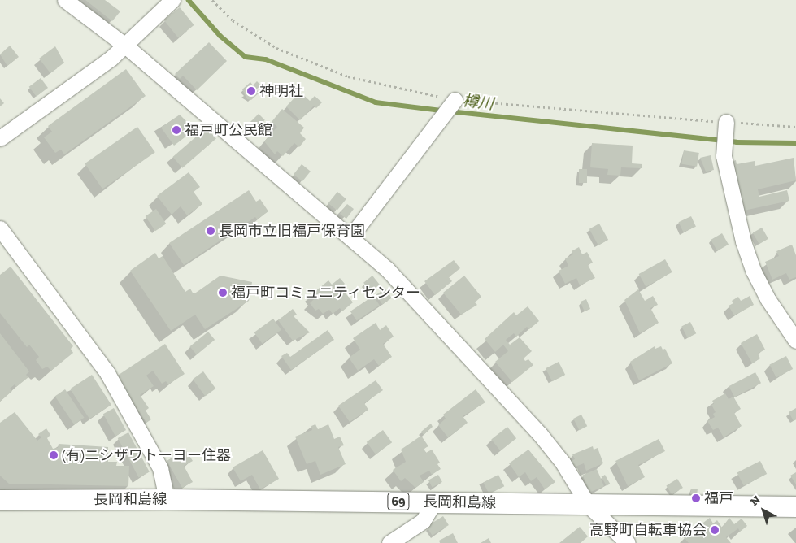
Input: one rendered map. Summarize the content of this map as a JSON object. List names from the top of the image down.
{
  "streets": {
    "main road": ["長岡和島線", "69"]
  },
  "water": ["樽川"],
  "places": [
    "神明社",
    "福戸町公民館",
    "長岡市立旧福戸保育園",
    "福戸町コミュニティセンター",
    "(有)ニシザワトーヨー住器",
    "福戸",
    "高野町自転車協会"
  ],
  "north": "top left"
}
